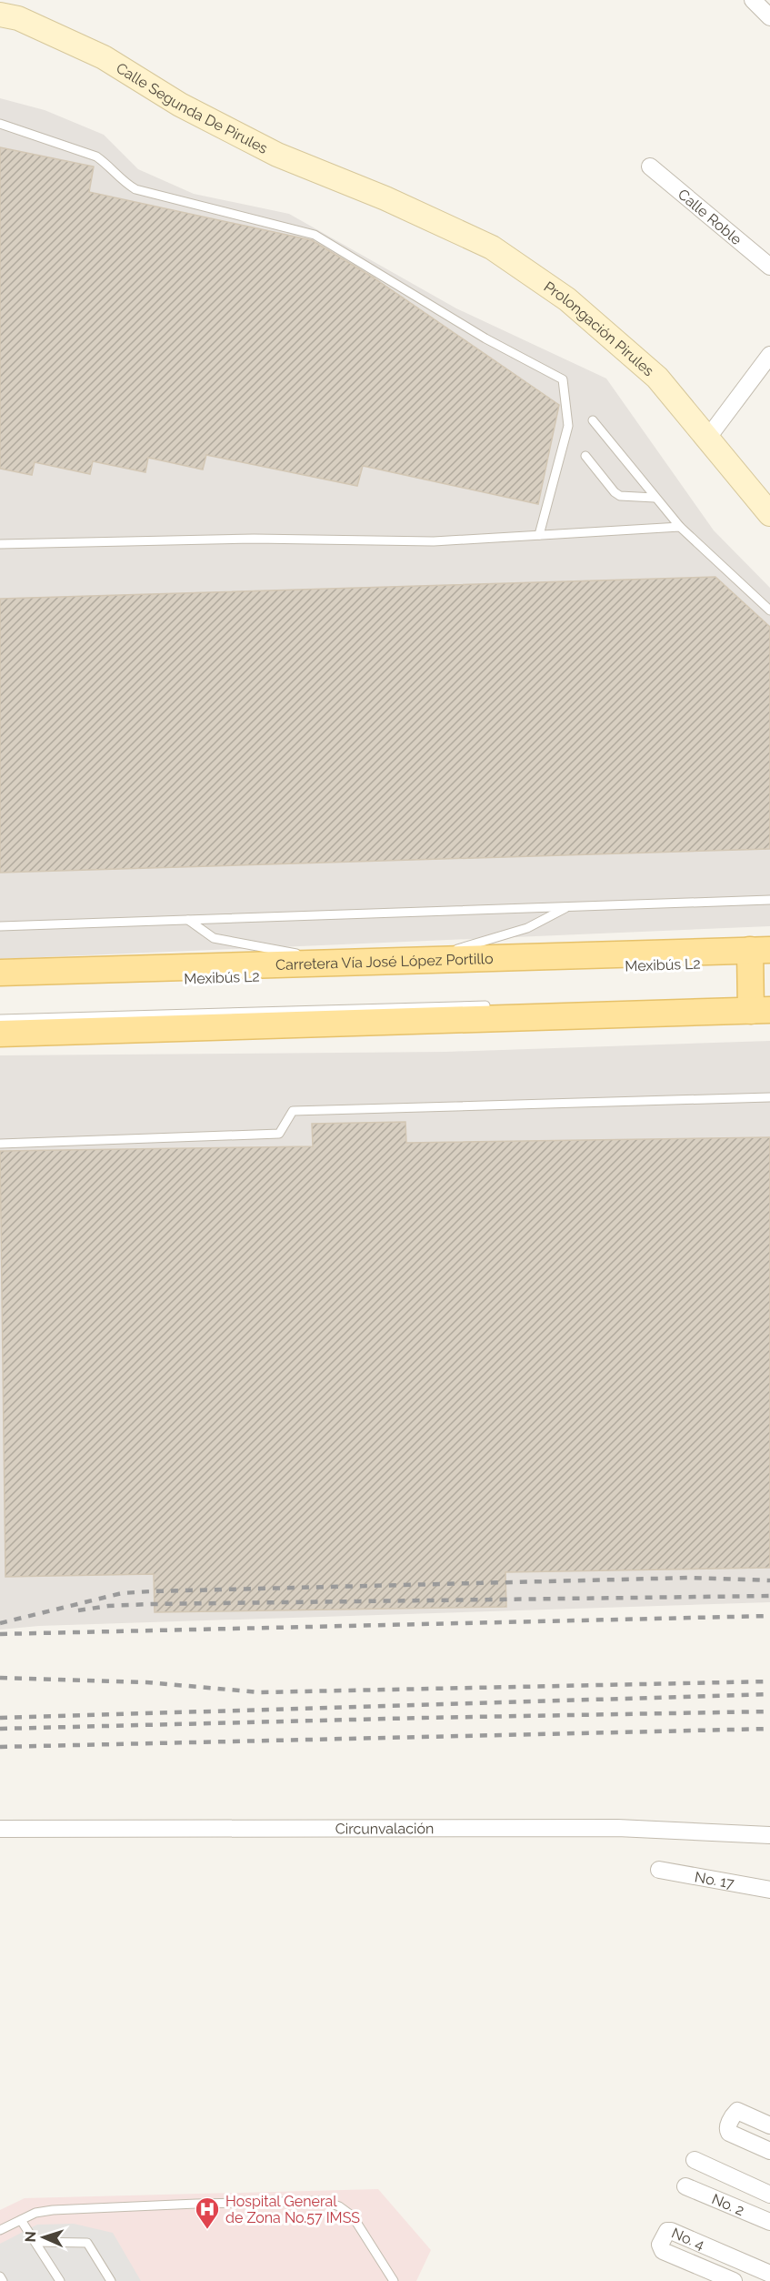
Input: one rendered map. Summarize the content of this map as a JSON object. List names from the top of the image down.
{
  "streets": {
    "main road": ["Calle Segunda De Pirules", "Prolongación Pirules", "Carretera Vía José López Portillo"],
    "street": [
      "Calle Roble",
      "Circunvalación",
      "No. 17",
      "No. 2",
      "No. 4"
    ]
  },
  "crossings": [
    ["Calle Segunda De Pirules", "Prolongación Pirules"]
  ],
  "places": {
    "hospital": ["Hospital General de Zona No.57 IMSS"]
  },
  "north": "left"
}
